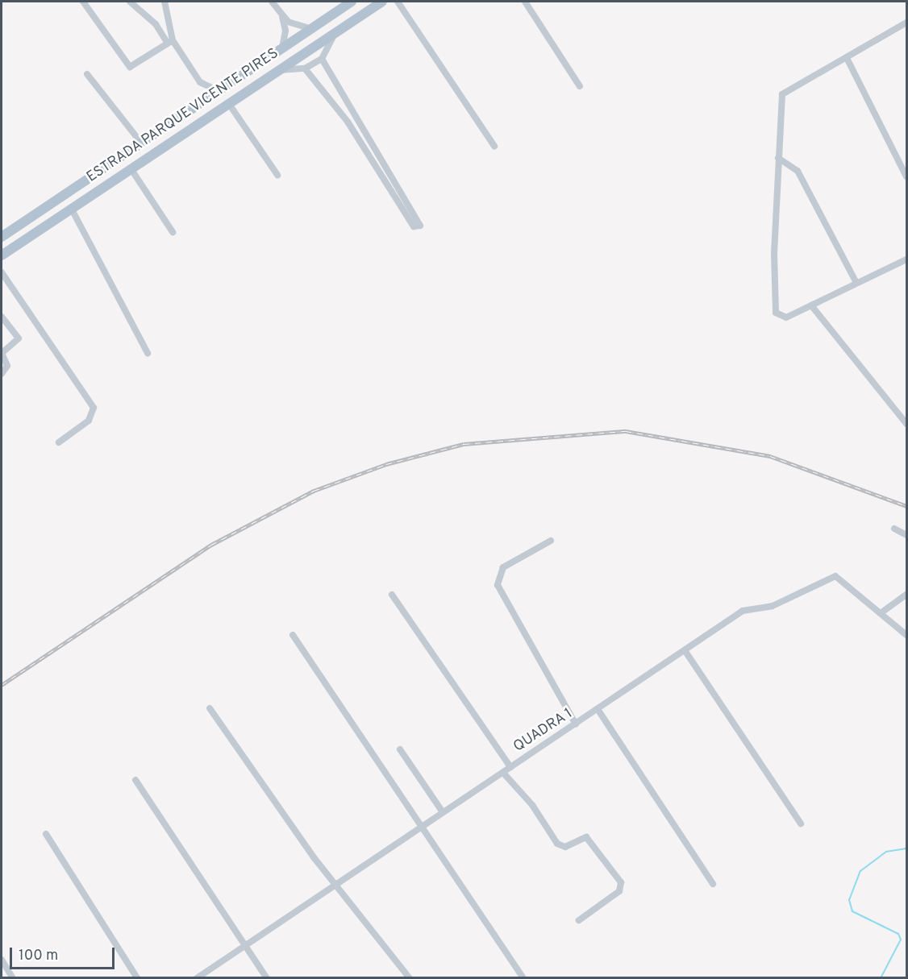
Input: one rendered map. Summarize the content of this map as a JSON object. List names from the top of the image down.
{
  "streets": {
    "main road": ["ESTRADA PARQUE VICENTE PIRES"],
    "street": ["QUADRA 1"]
  },
  "scale_bar": "100 m"
}
